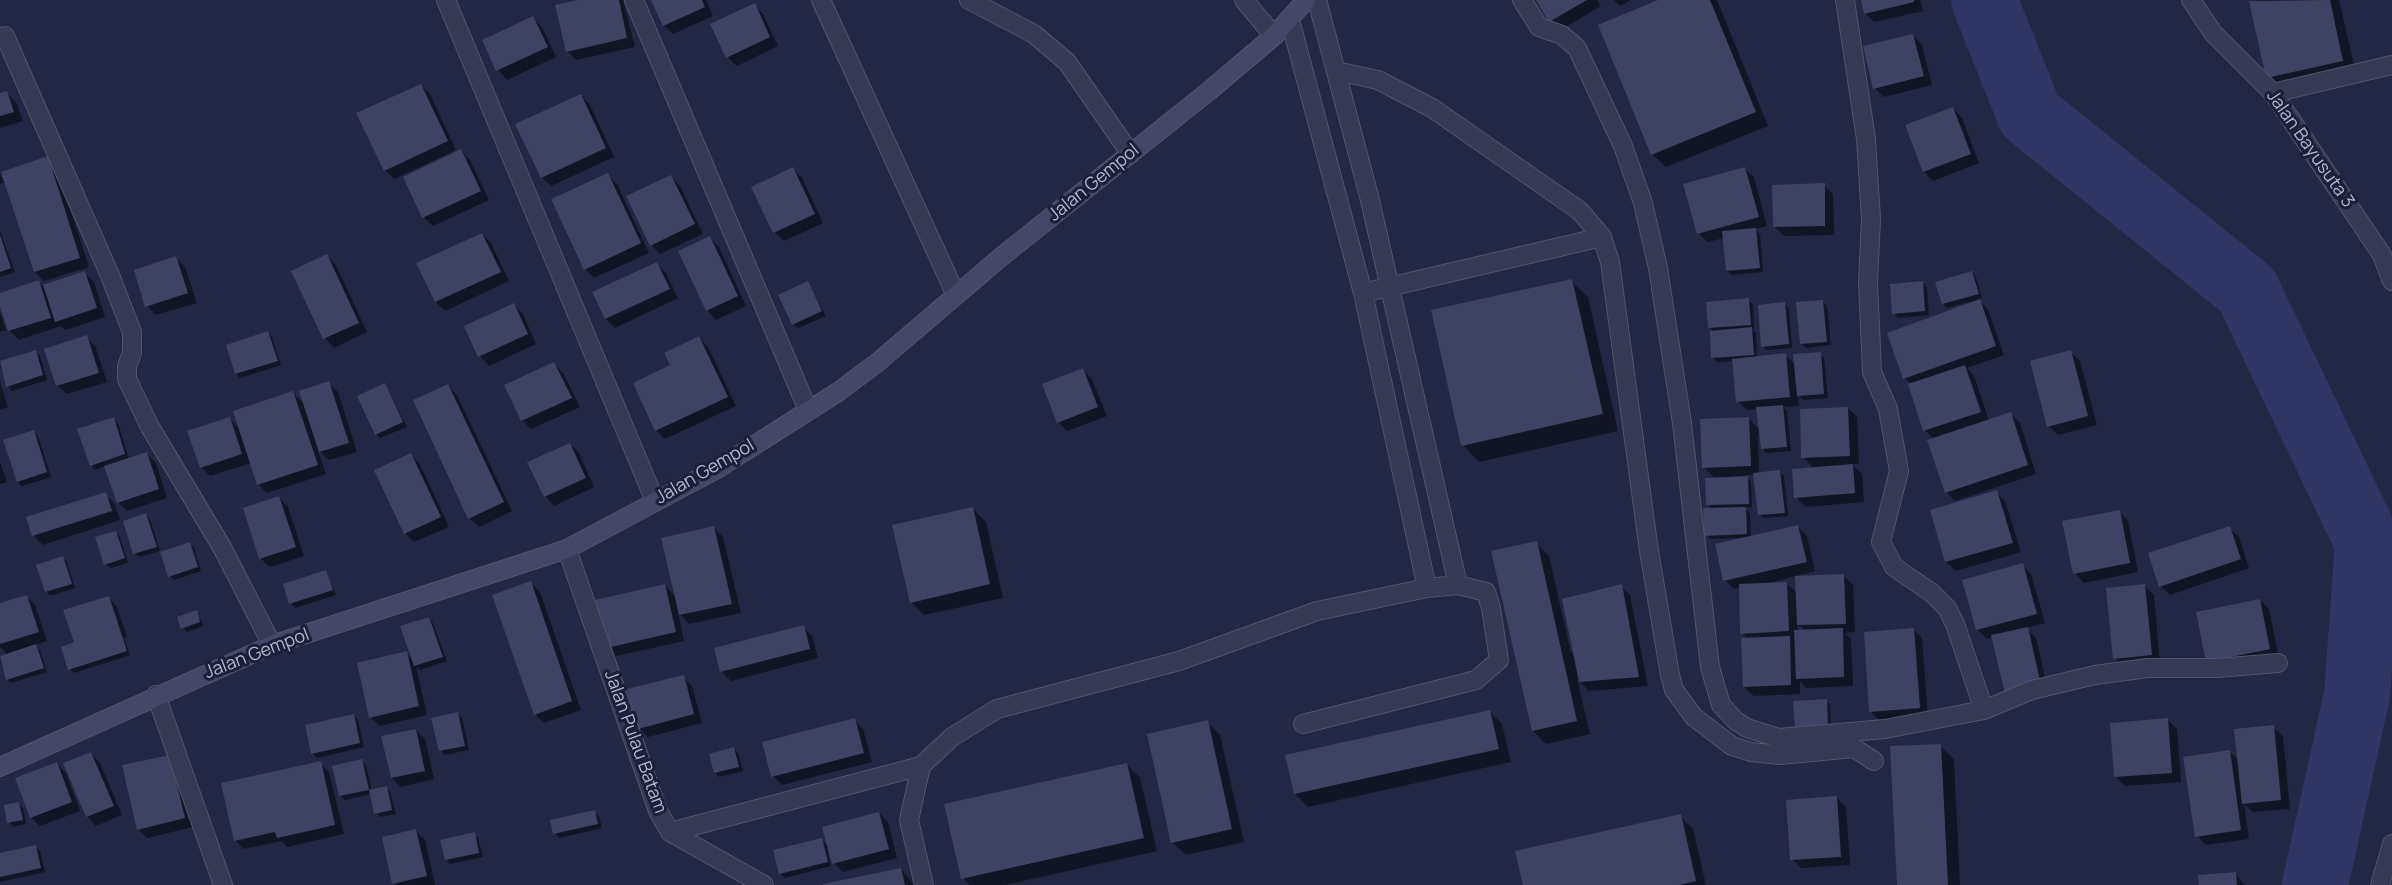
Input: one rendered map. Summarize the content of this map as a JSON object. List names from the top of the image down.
{
  "streets": {
    "main road": ["Jalan Gempol"],
    "street": ["Jalan Bayusuta 3", "Jalan Pulau Batam"]
  },
  "crossings": [
    ["Jalan Gempol", "Jalan Pulau Batam"]
  ]
}
